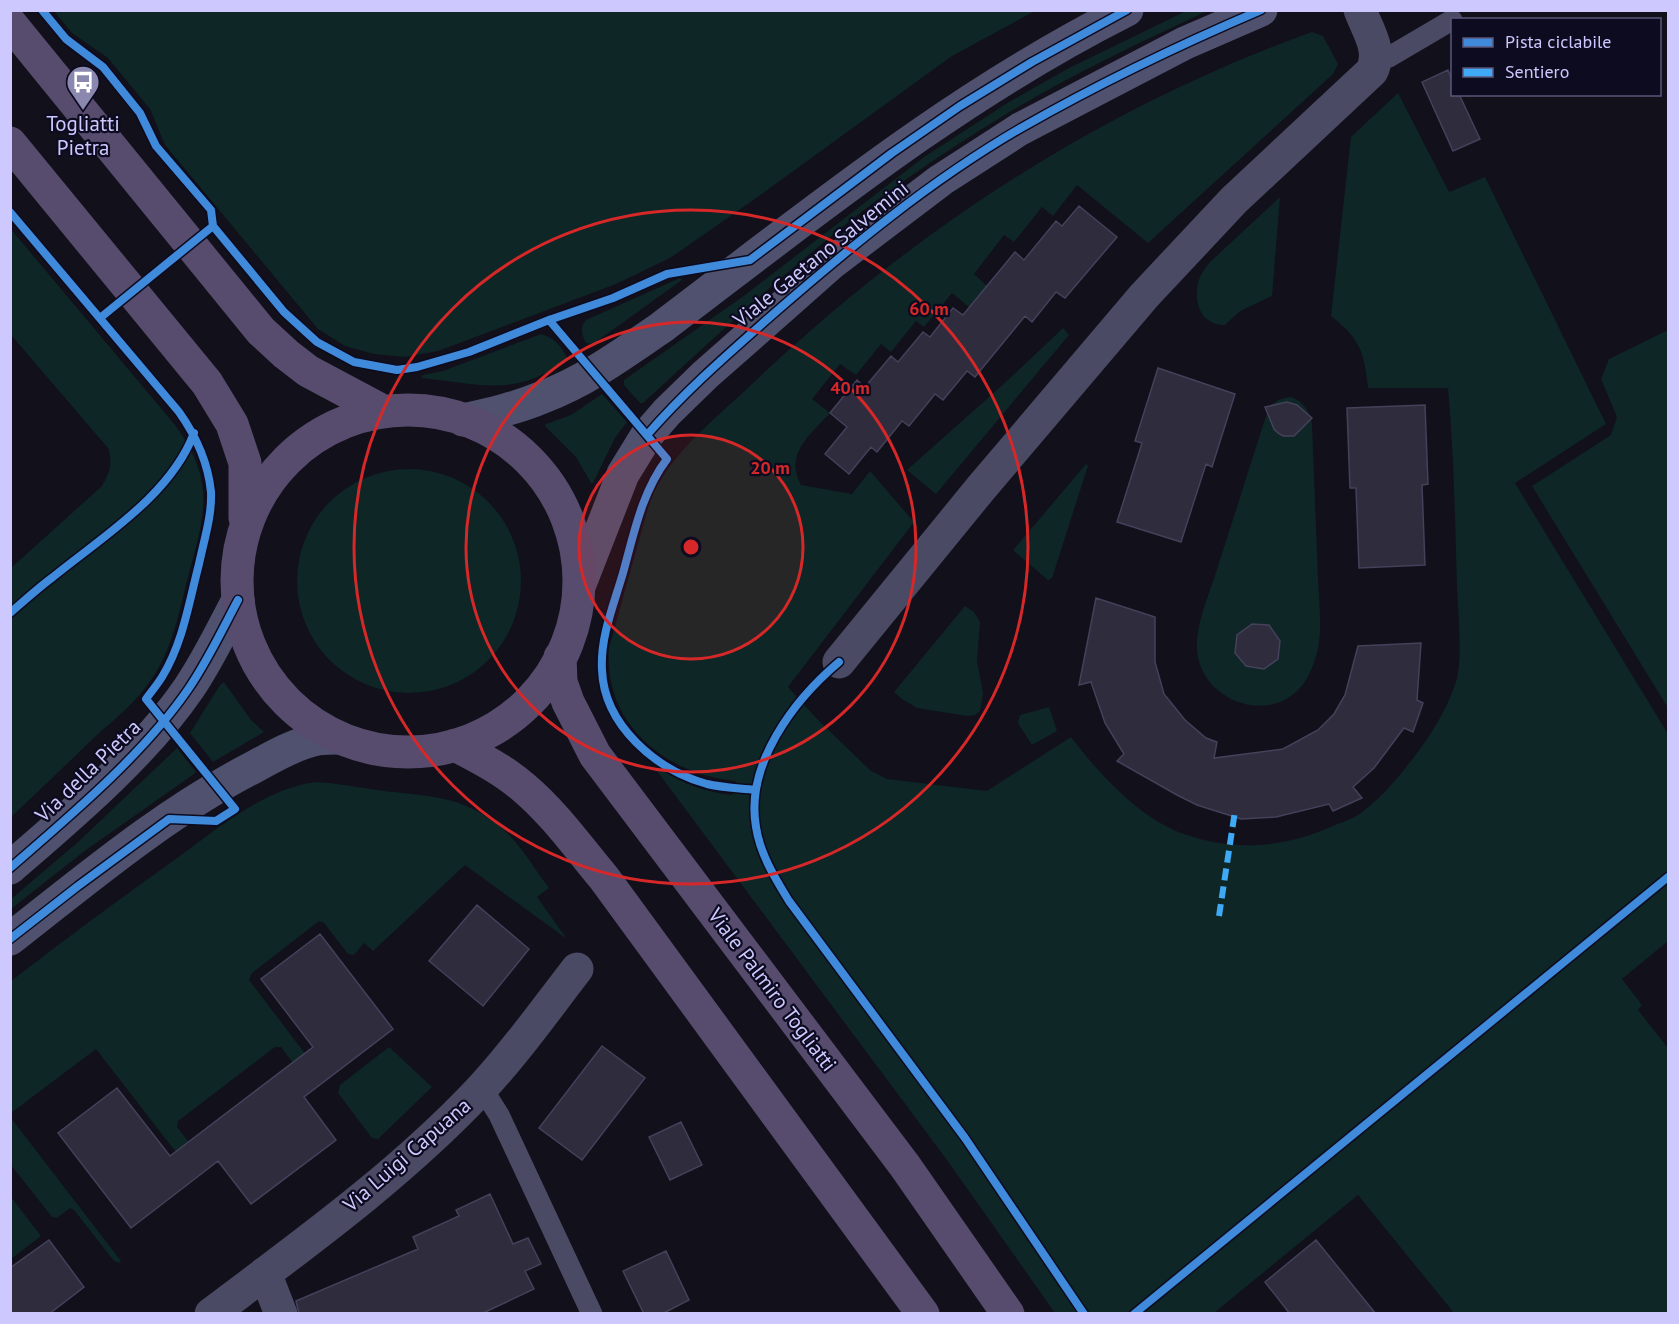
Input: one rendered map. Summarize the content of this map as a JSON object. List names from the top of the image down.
{
  "streets": {
    "main road": ["Viale Gaetano Salvemini", "Via della Pietra", "Viale Palmiro Togliatti"],
    "street": ["Via Luigi Capuana"]
  },
  "places": {
    "bus stop": ["Togliatti Pietra"]
  },
  "legend": ["Pista ciclabile", "Sentiero"],
  "rings": ["60 m", "40 m", "20 m"]
}
